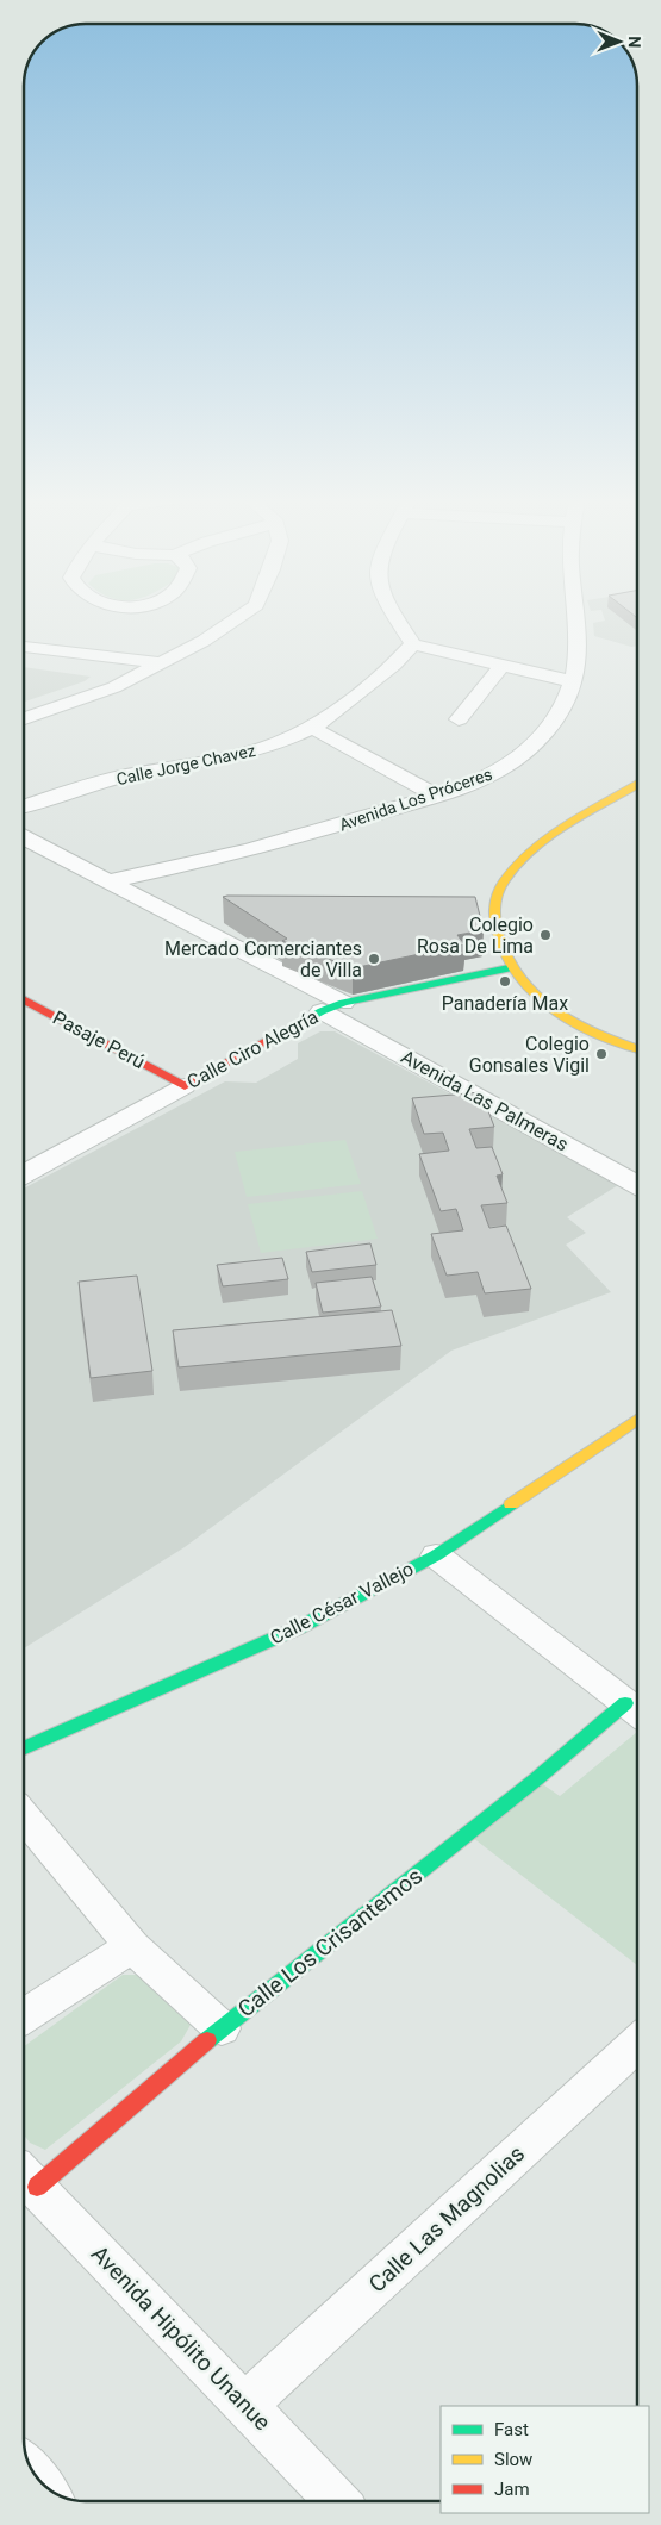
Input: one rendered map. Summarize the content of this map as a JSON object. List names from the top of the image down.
{
  "streets": {
    "street": [
      "Calle Jorge Chavez",
      "Avenida Los Próceres",
      "Pasaje Perú",
      "Calle Ciro Alegría",
      "Avenida Las Palmeras",
      "Calle César Vallejo",
      "Calle Los Crisantemos",
      "Calle Las Magnolias",
      "Avenida Hipólito Unanue"
    ]
  },
  "crossings": [
    ["Avenida Los Próceres", "Avenida Las Palmeras"],
    ["Pasaje Perú", "Calle Ciro Alegría"],
    ["Calle Ciro Alegría", "Avenida Las Palmeras"],
    ["Calle Los Crisantemos", "Avenida Hipólito Unanue"],
    ["Calle Las Magnolias", "Avenida Hipólito Unanue"]
  ],
  "places": [
    "Colegio Rosa De Lima",
    "Mercado Comerciantes de Villa",
    "Panadería Max",
    "Colegio Gonsales Vigil"
  ],
  "legend": ["Fast", "Slow", "Jam"],
  "north": "right"
}
